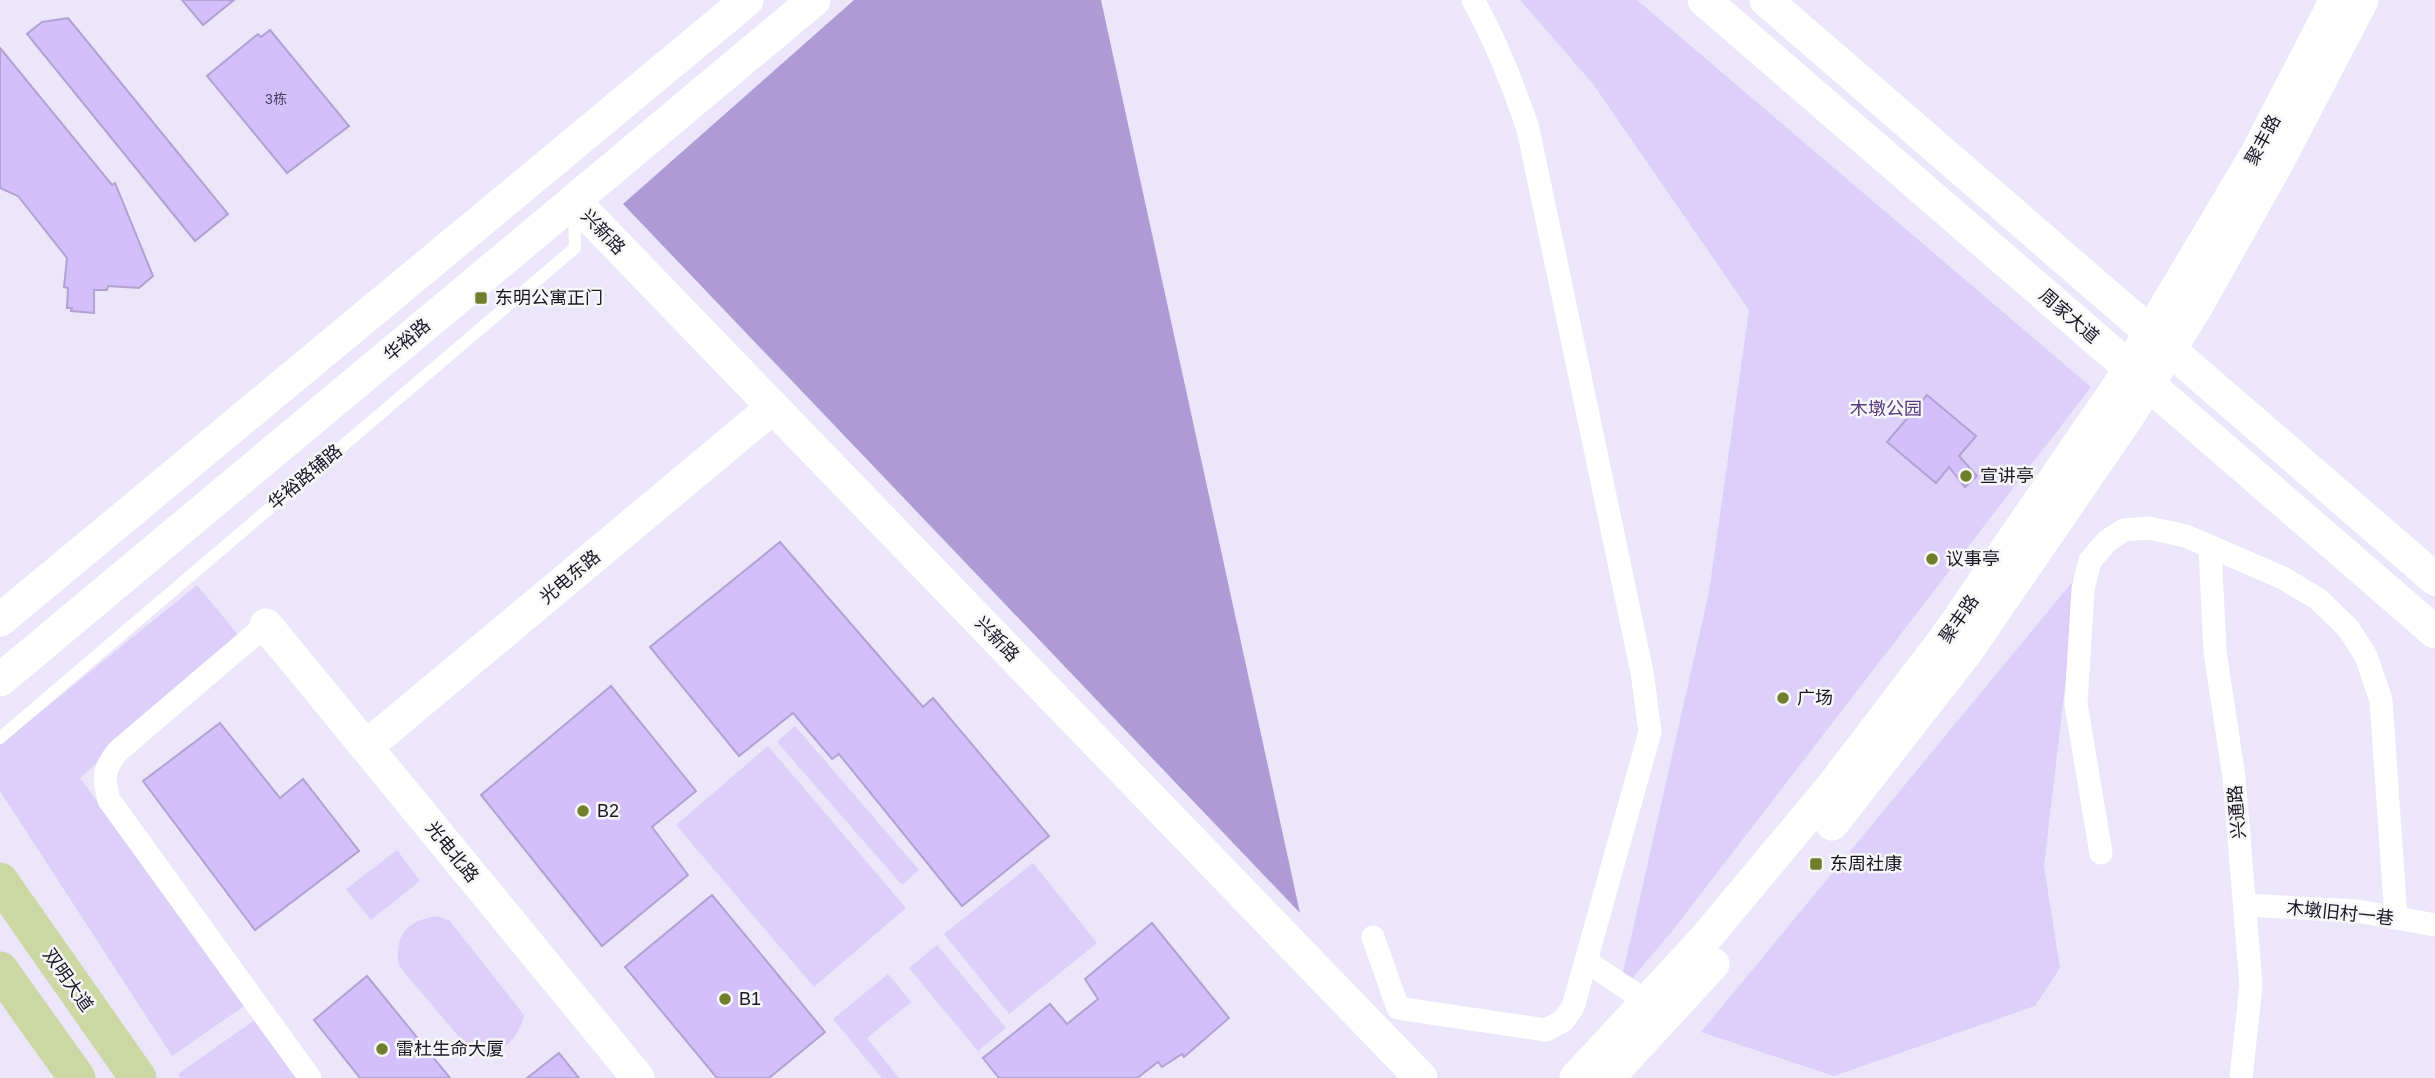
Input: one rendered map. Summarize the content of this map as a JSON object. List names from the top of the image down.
{
  "streets": {
    "main road": ["双明大道"],
    "street": [
      "聚丰路",
      "兴新路",
      "周家大道",
      "华裕路",
      "光电东路",
      "兴通路",
      "光电北路",
      "木墩旧村一巷"
    ],
    "lane": ["华裕路辅路"]
  },
  "crossings": [
    ["聚丰路", "周家大道"],
    ["兴新路", "华裕路"],
    ["兴新路", "华裕路辅路"],
    ["兴新路", "光电东路"],
    ["华裕路", "华裕路辅路"],
    ["光电东路", "光电北路"],
    ["兴通路", "木墩旧村一巷"]
  ],
  "parks": ["木墩公园"],
  "places": {
    "transit": ["东明公寓正门", "东周社康"],
    "other": [
      "宣讲亭",
      "议事亭",
      "广场",
      "B2",
      "B1",
      "雷杜生命大厦"
    ]
  },
  "house_numbers": ["3栋"]
}
